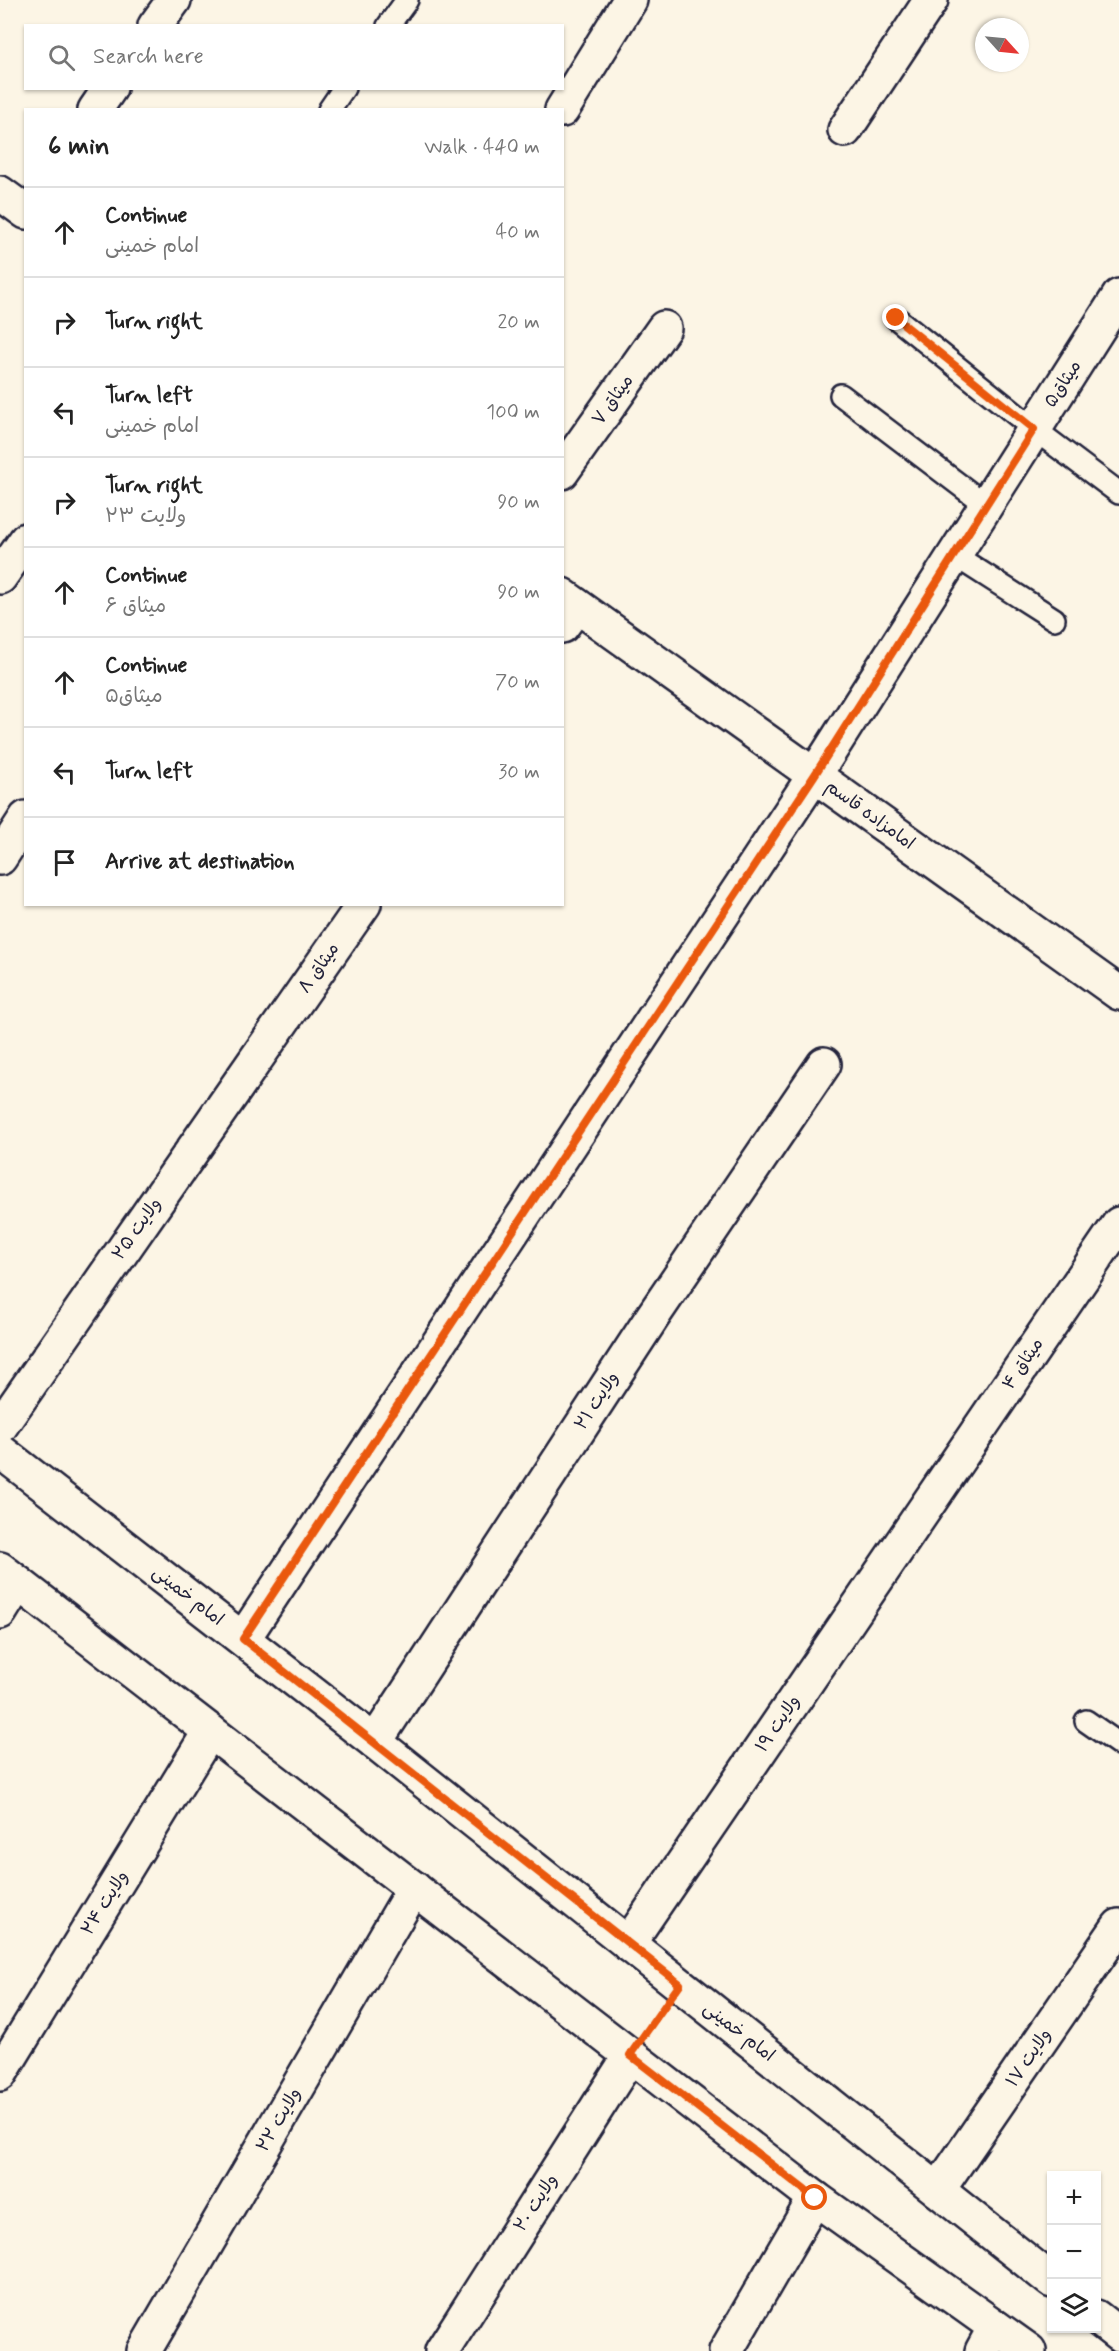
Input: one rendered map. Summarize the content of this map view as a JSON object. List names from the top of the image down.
{
  "streets": {
    "street": [
      "میثاق۵",
      "میثاق ۷",
      "امامزاده قاسم",
      "میثاق ۸",
      "ولایت ۲۵",
      "میثاق ۴",
      "ولایت ۲۱",
      "امام خمینی",
      "ولایت ۱۹",
      "ولایت ۲۴",
      "ولایت ۱۷",
      "ولایت ۲۲",
      "ولایت ۲۰"
    ]
  },
  "crossings": [
    ["میثاق۵", "امامزاده قاسم"],
    ["میثاق۵", "امام خمینی"],
    ["میثاق ۸", "ولایت ۲۵"],
    ["میثاق ۴", "ولایت ۱۹"],
    ["ولایت ۲۱", "امام خمینی"],
    ["امام خمینی", "ولایت ۱۹"],
    ["امام خمینی", "ولایت ۱۷"]
  ],
  "north": "bottom right",
  "page": {
    "search": "Search here",
    "heading": ["6 min", "Walk · 440 m"],
    "list": [
      ["Continue", "امام خمینی", "40 m"],
      ["Turn right", "20 m"],
      ["Turn left", "امام خمینی", "100 m"],
      ["Turn right", "ولایت ۲۳", "90 m"],
      ["Continue", "میثاق ۶", "90 m"],
      ["Continue", "میثاق۵", "70 m"],
      ["Turn left", "30 m"],
      "Arrive at destination"
    ],
    "map_buttons": ["+", "−"]
  }
}
